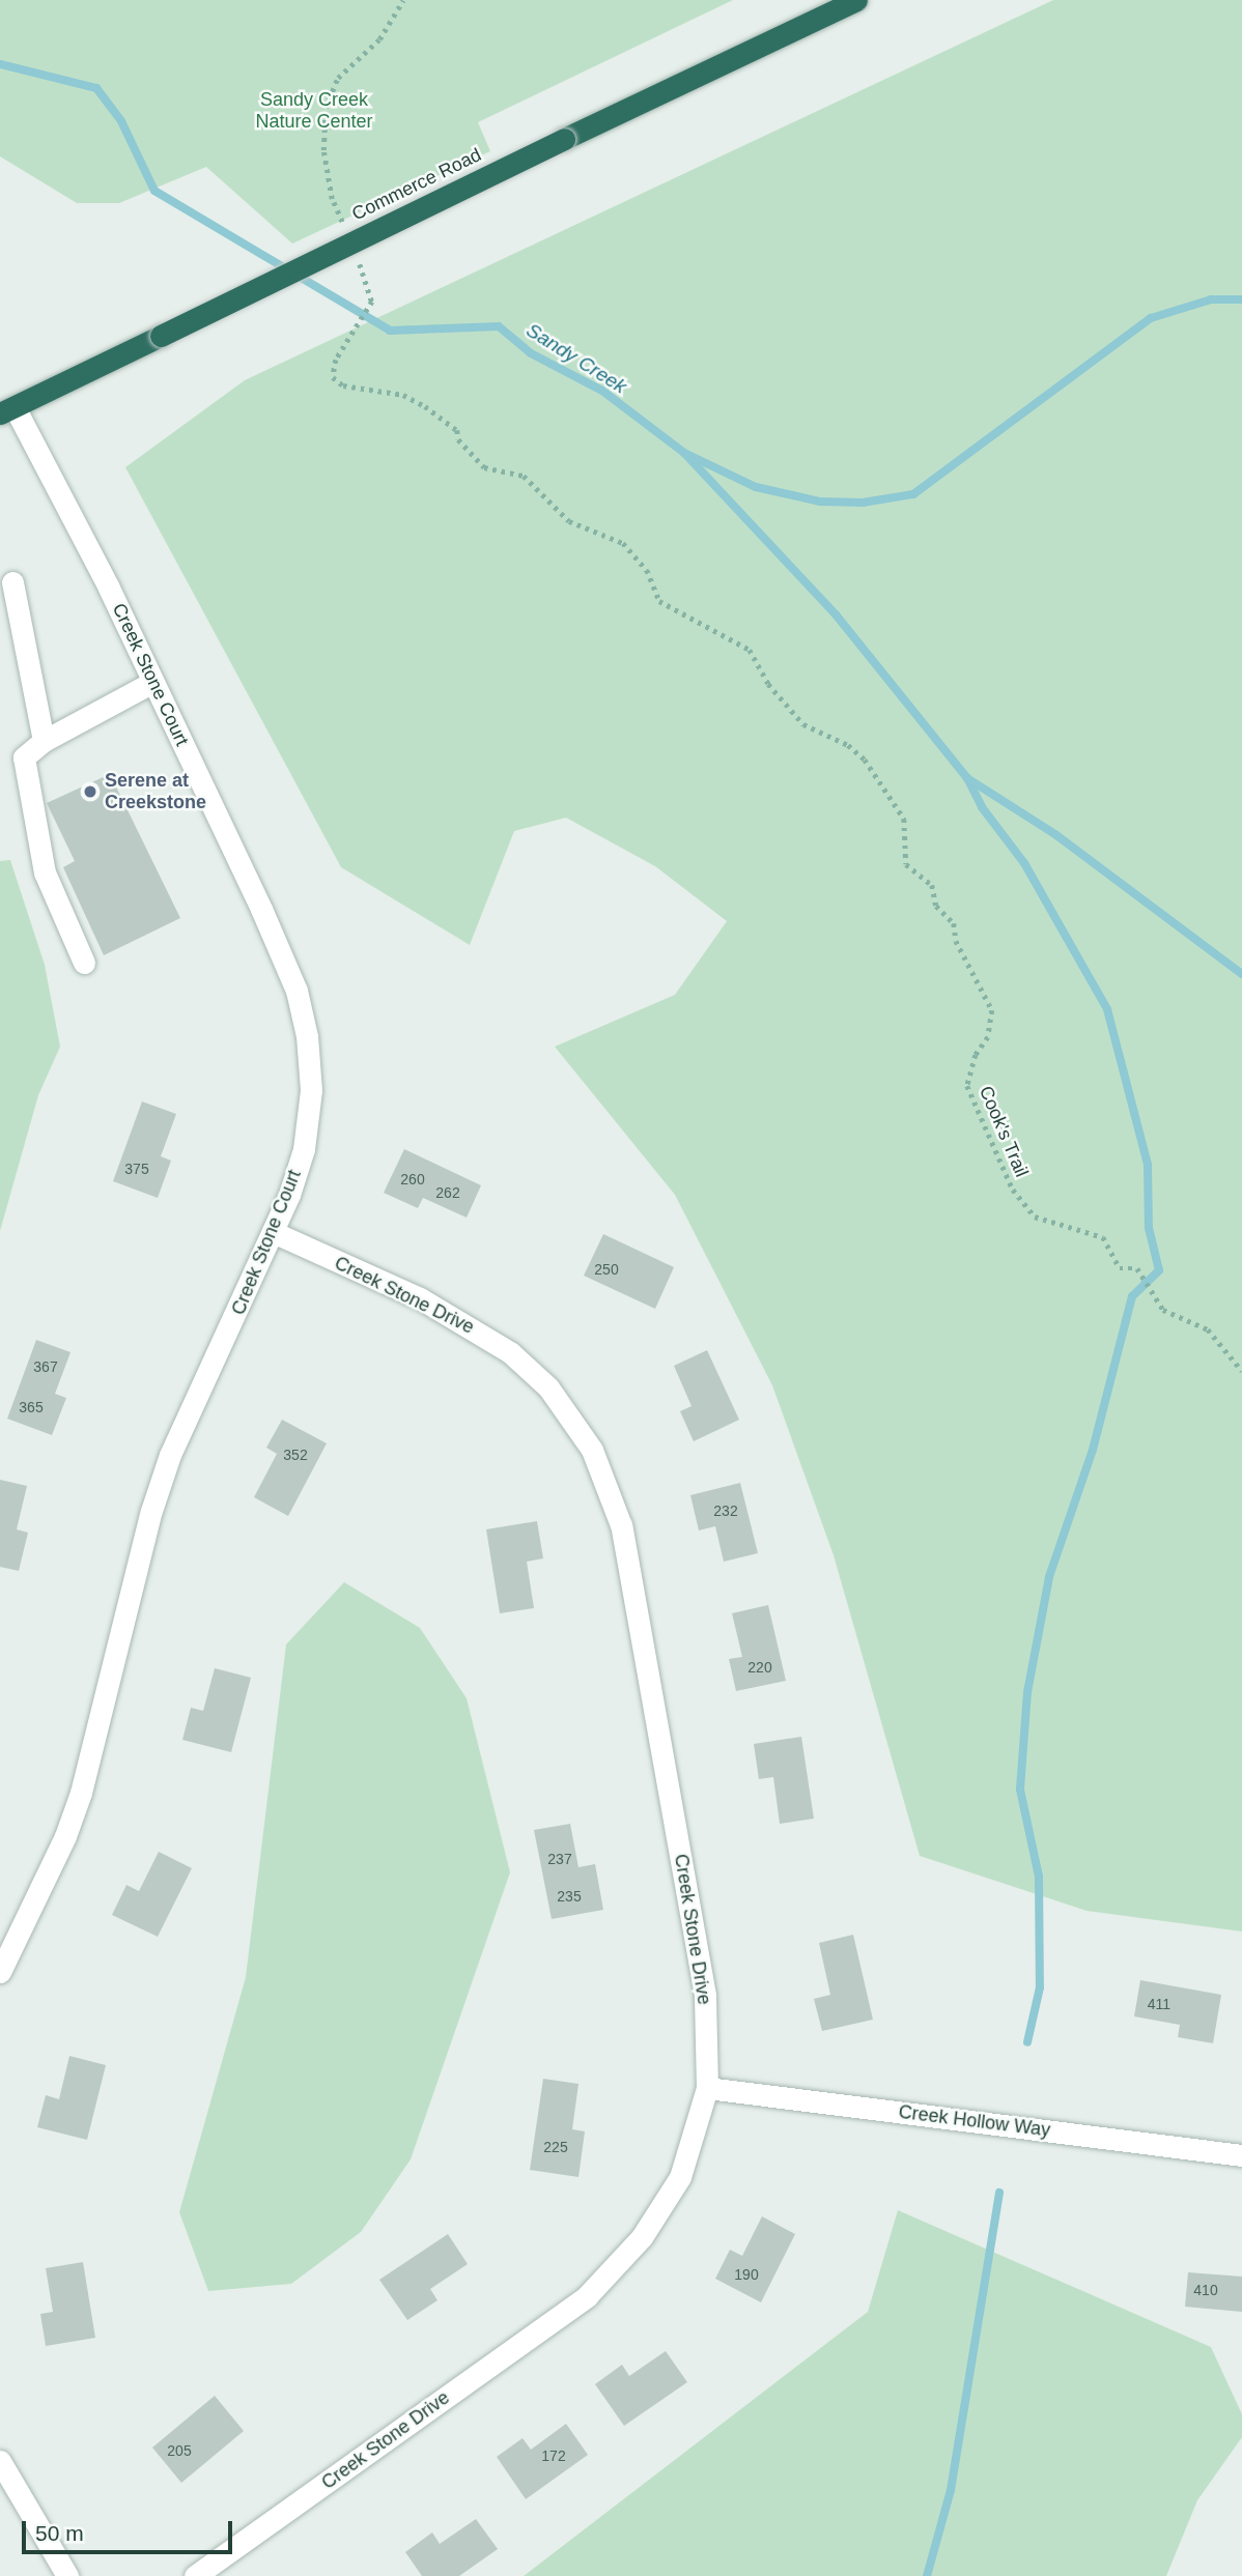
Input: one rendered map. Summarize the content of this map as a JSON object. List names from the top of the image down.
{
  "streets": {
    "highway": ["Commerce Road"],
    "street": ["Creek Stone Court", "Creek Stone Drive", "Creek Hollow Way"],
    "path": ["Cook's Trail"]
  },
  "crossings": [
    ["Commerce Road", "Creek Stone Court"],
    ["Creek Stone Court", "Creek Stone Drive"],
    ["Creek Stone Drive", "Creek Hollow Way"]
  ],
  "water": ["Sandy Creek"],
  "parks": ["Sandy Creek Nature Center"],
  "places": ["Serene at Creekstone"],
  "house_numbers": [
    "375",
    "260",
    "262",
    "250",
    "367",
    "365",
    "352",
    "232",
    "220",
    "237",
    "235",
    "411",
    "225",
    "190",
    "410",
    "205",
    "172"
  ],
  "scale_bar": "50 m"
}
